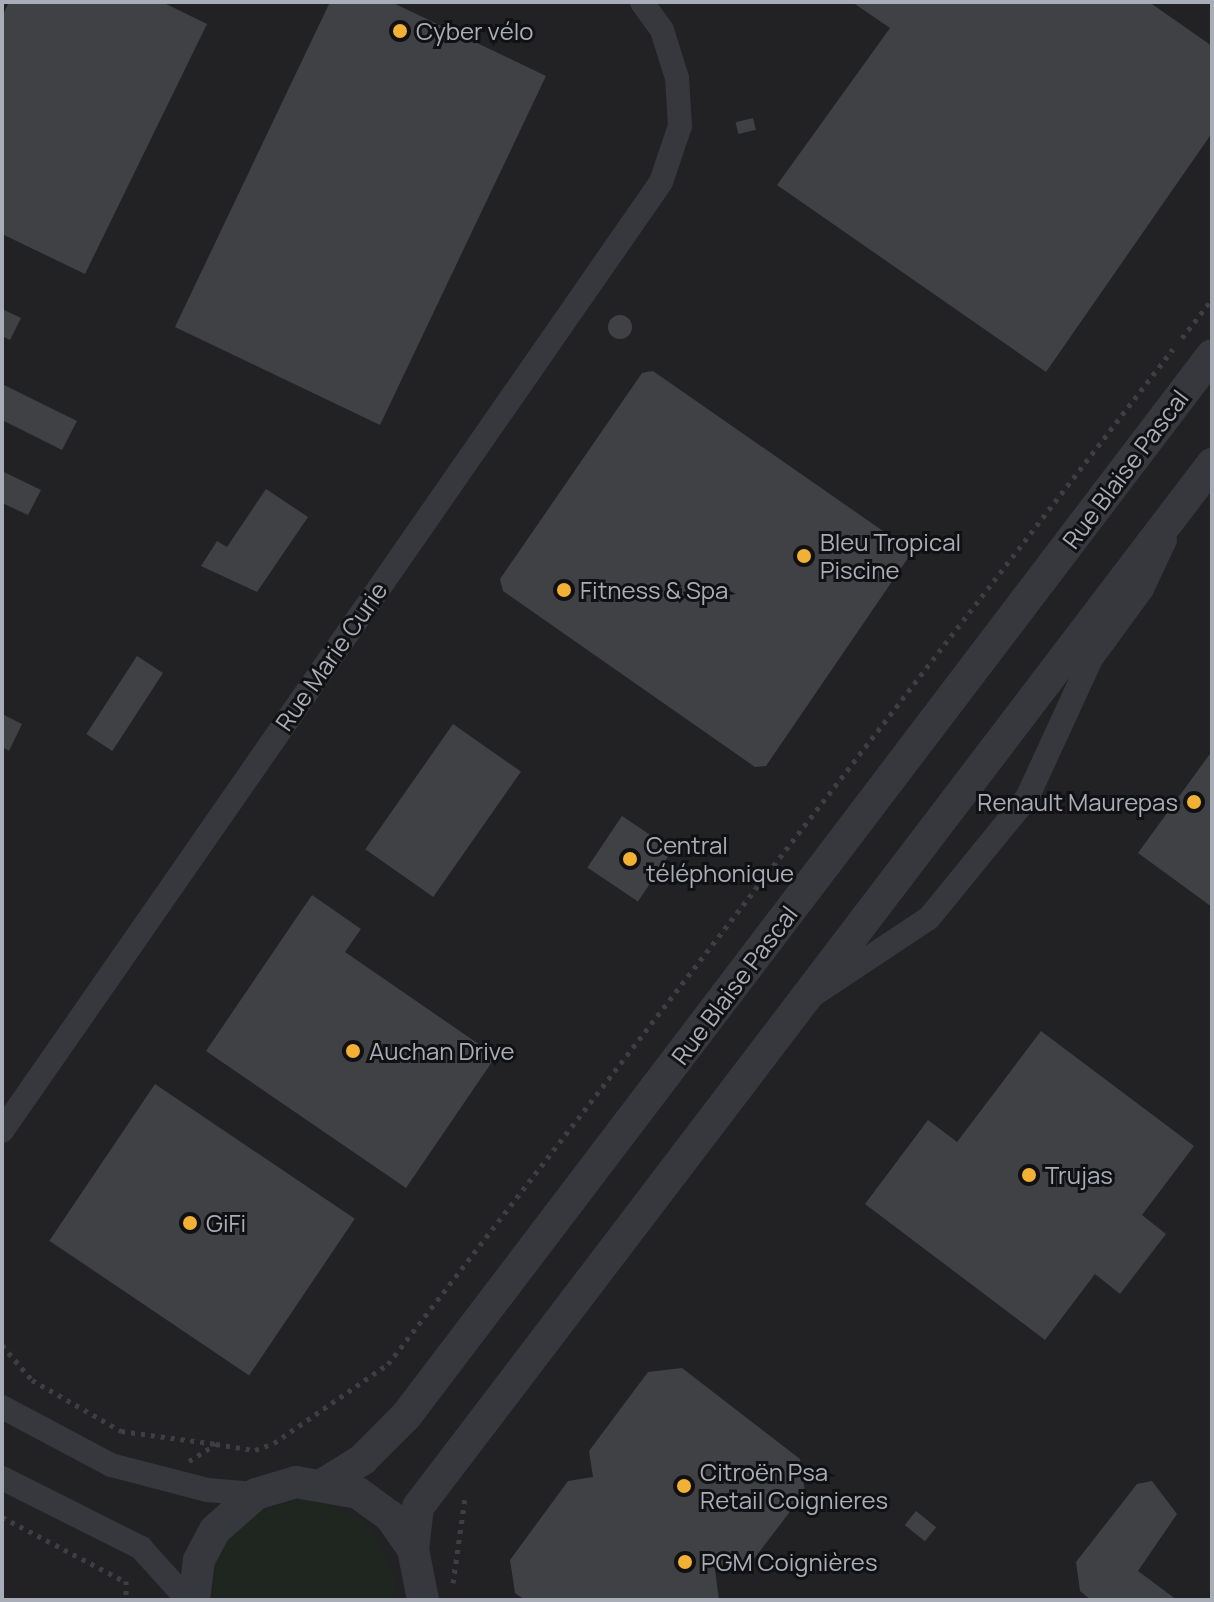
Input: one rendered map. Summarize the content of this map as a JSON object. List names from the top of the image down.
{
  "streets": {
    "street": ["Rue Blaise Pascal", "Rue Marie Curie"]
  },
  "places": [
    "Cyber vélo",
    "Bleu Tropical Piscine",
    "Fitness & Spa",
    "Renault Maurepas",
    "Central téléphonique",
    "Auchan Drive",
    "Trujas",
    "GiFi",
    "Citroën Psa Retail Coignieres",
    "PGM Coignières"
  ]
}
